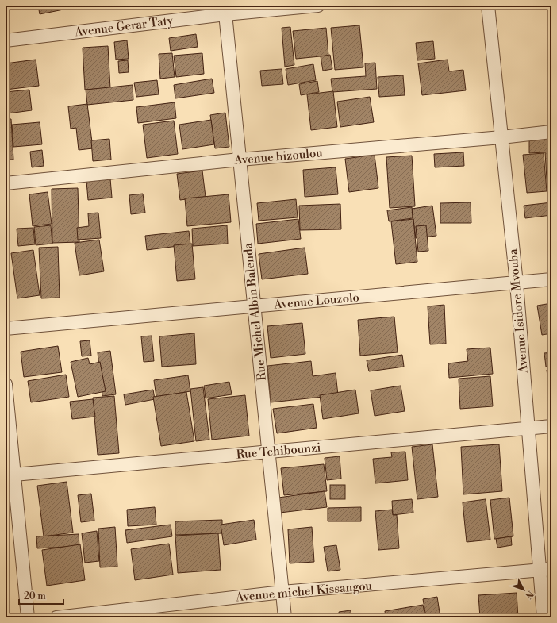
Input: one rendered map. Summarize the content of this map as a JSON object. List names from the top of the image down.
{
  "streets": {
    "street": [
      "Avenue Gerar Taty",
      "Avenue bizoulou",
      "Avenue Louzolo",
      "Avenue Isidore Mvouba",
      "Rue Michel Albin Balenda",
      "Rue Tchibounzi",
      "Avenue michel Kissangou"
    ]
  },
  "crossings": [
    ["Avenue Gerar Taty", "Rue Michel Albin Balenda"],
    ["Avenue bizoulou", "Avenue Isidore Mvouba"],
    ["Avenue bizoulou", "Rue Michel Albin Balenda"],
    ["Avenue Louzolo", "Avenue Isidore Mvouba"],
    ["Avenue Louzolo", "Rue Michel Albin Balenda"],
    ["Avenue Isidore Mvouba", "Rue Tchibounzi"],
    ["Avenue Isidore Mvouba", "Avenue michel Kissangou"],
    ["Rue Michel Albin Balenda", "Rue Tchibounzi"],
    ["Rue Michel Albin Balenda", "Avenue michel Kissangou"]
  ],
  "scale_bar": "20 m",
  "north": "bottom right"
}
